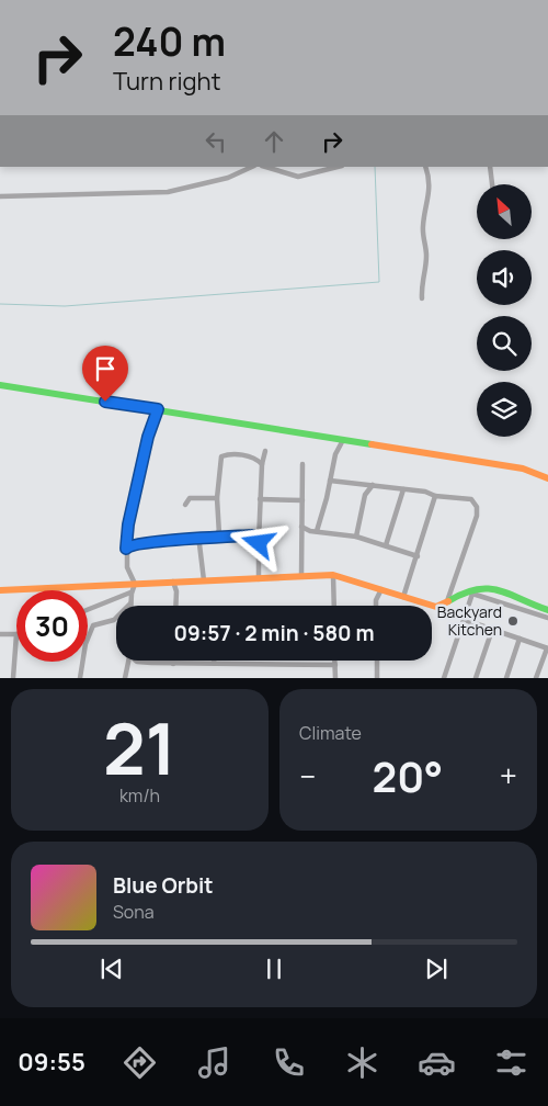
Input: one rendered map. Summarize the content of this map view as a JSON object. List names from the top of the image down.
{
  "places": ["Backyard Kitchen"],
  "north": "top left",
  "page": {
    "turn": ["240 m", "Turn right"],
    "limit": "30",
    "trip": "09:57 · 2 min · 580 m",
    "tile": [
      ["21", "km/h"],
      "Climate"
    ],
    "heat": ["−", "20°", "+"],
    "song": ["Blue Orbit", "Sona"],
    "tabs": "09:55"
  }
}
